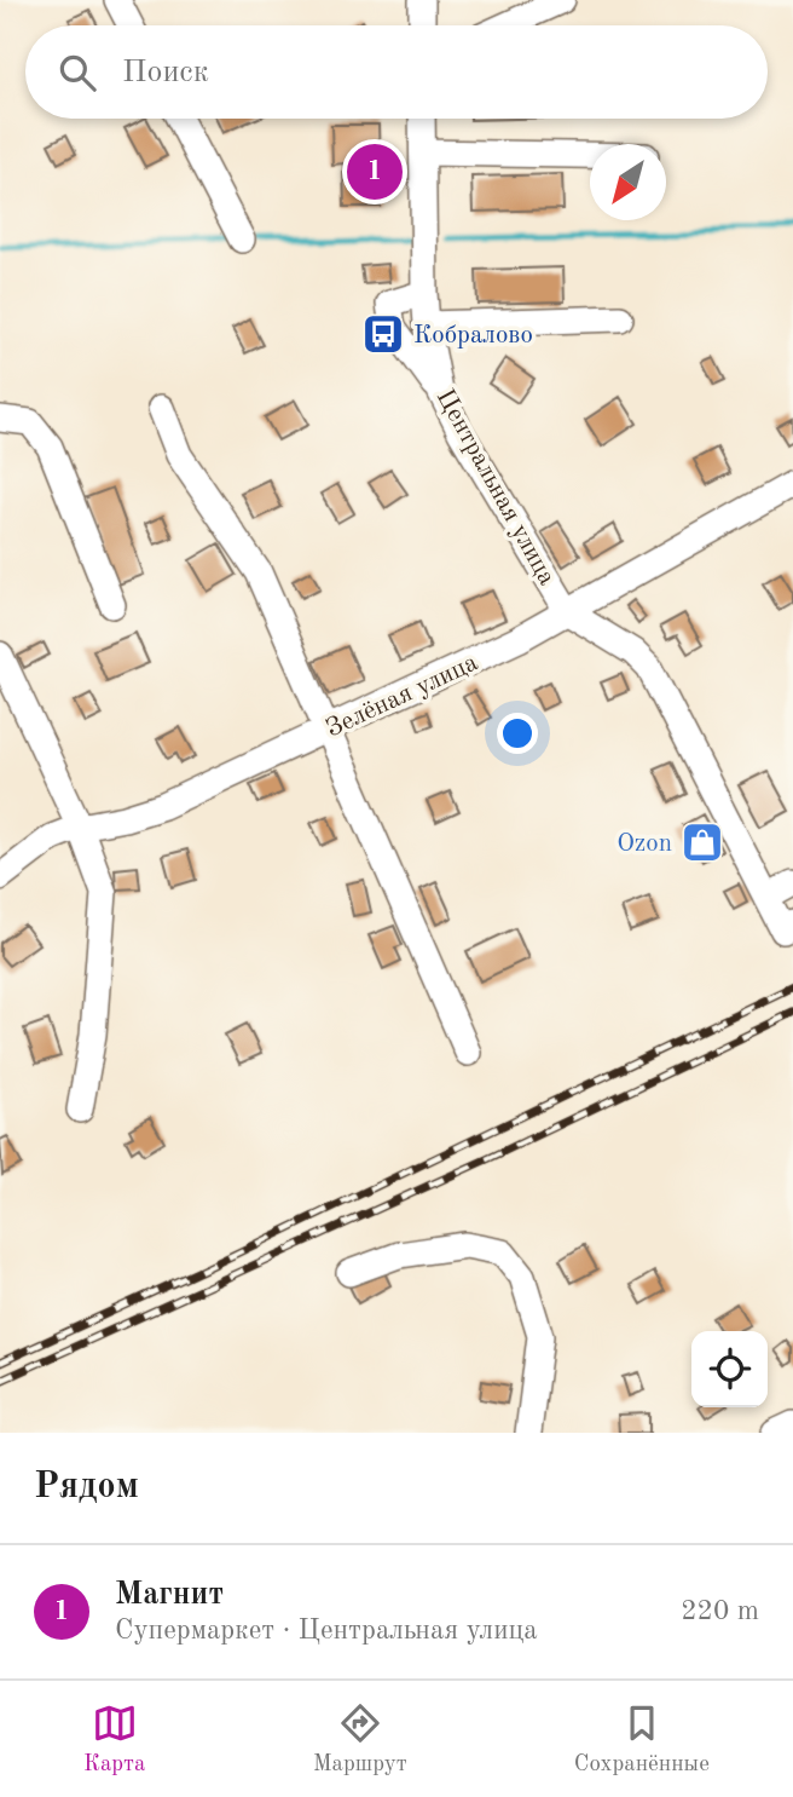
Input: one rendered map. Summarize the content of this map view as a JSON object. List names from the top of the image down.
{
  "streets": {
    "street": ["Центральная улица", "Зелёная улица"]
  },
  "crossings": [
    ["Центральная улица", "Зелёная улица"]
  ],
  "places": {
    "bus stop": ["Кобралово"],
    "shop": ["Ozon"]
  },
  "north": "bottom left",
  "page": {
    "search": "Поиск",
    "pins": "1",
    "heading": "Рядом",
    "list": [
      {
        "mark": "1",
        "name": "Магнит",
        "note": "Супермаркет · Центральная улица",
        "value": "220 m"
      }
    ],
    "nav": ["Карта", "Маршрут", "Сохранённые"]
  }
}
